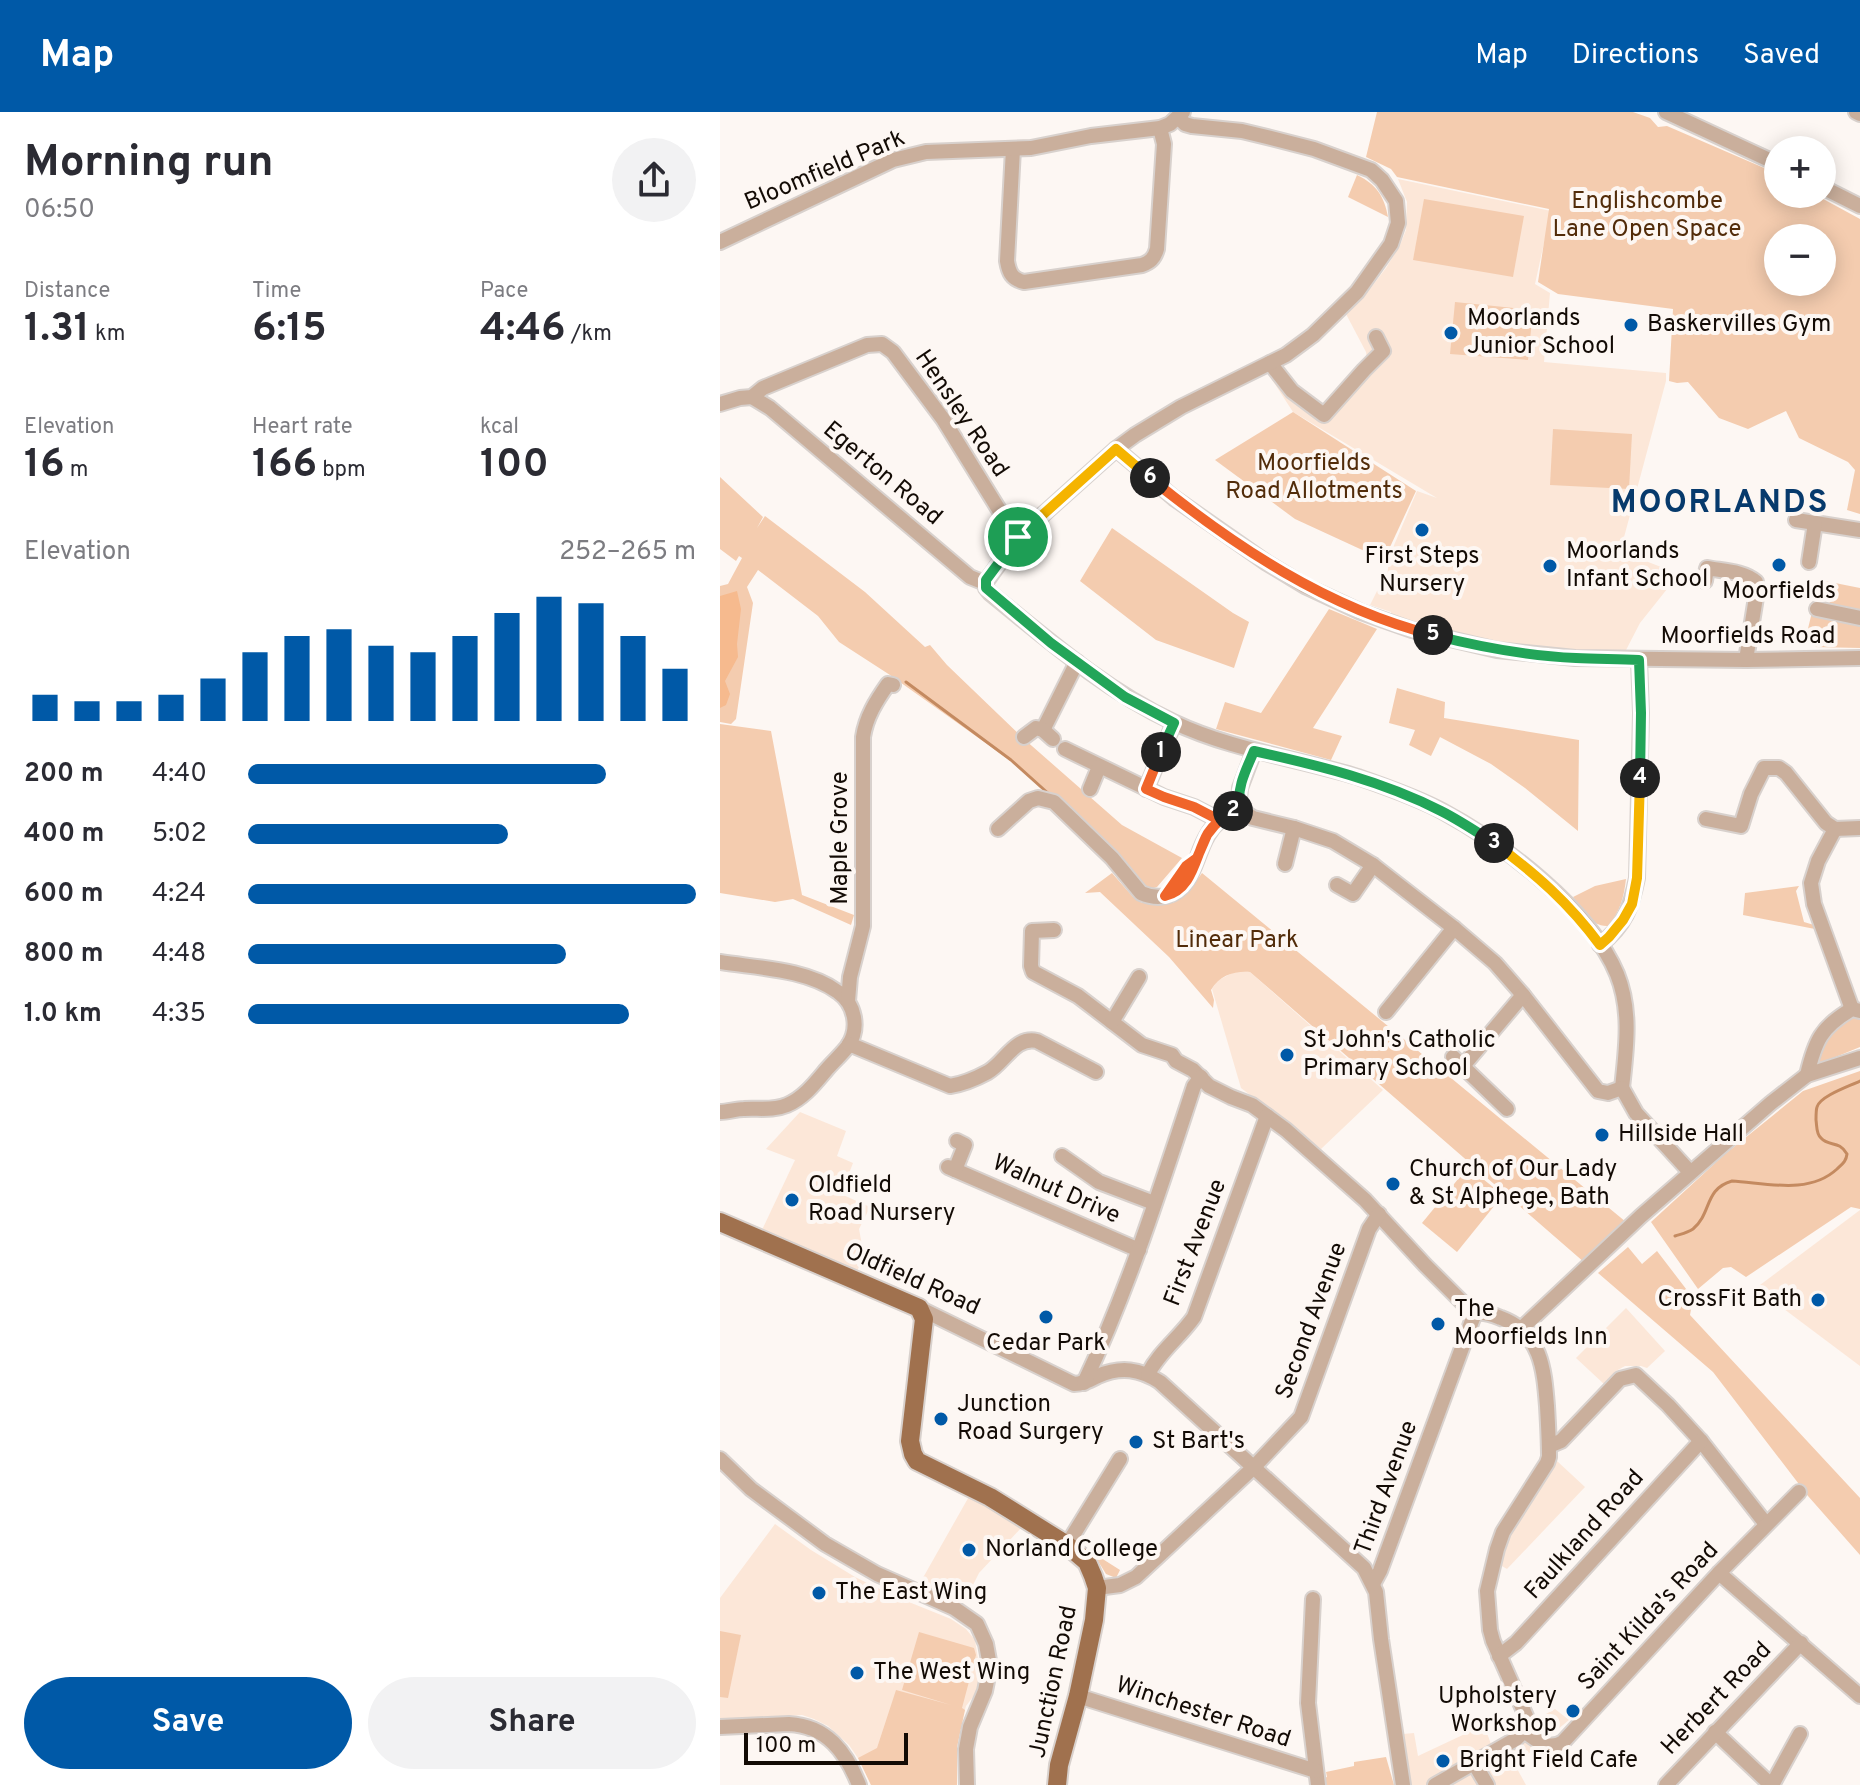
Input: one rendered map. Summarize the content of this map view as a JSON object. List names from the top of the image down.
{
  "streets": {
    "main road": ["Oldfield Road", "Junction Road"],
    "street": [
      "Bloomfield Park",
      "Hensley Road",
      "Egerton Road",
      "Moorfields Road",
      "Maple Grove",
      "Walnut Drive",
      "First Avenue",
      "Second Avenue",
      "Third Avenue",
      "Faulkland Road",
      "Saint Kilda's Road",
      "Herbert Road",
      "Winchester Road"
    ]
  },
  "crossings": [
    ["Hensley Road", "Egerton Road"],
    ["Oldfield Road", "Junction Road"],
    ["Second Avenue", "Junction Road"],
    ["Junction Road", "Winchester Road"]
  ],
  "districts": ["MOORLANDS"],
  "parks": ["Englishcombe Lane Open Space", "Moorfields Road Allotments", "Linear Park"],
  "places": [
    "Baskervilles Gym",
    "Moorlands Junior School",
    "First Steps Nursery",
    "Moorfields",
    "Moorlands Infant School",
    "St John's Catholic Primary School",
    "Hillside Hall",
    "Church of Our Lady & St Alphege, Bath",
    "Oldfield Road Nursery",
    "CrossFit Bath",
    "Cedar Park",
    "The Moorfields Inn",
    "Junction Road Surgery",
    "St Bart's",
    "Norland College",
    "The East Wing",
    "The West Wing",
    "Upholstery Workshop",
    "Bright Field Cafe"
  ],
  "scale_bar": "100 m",
  "page": {
    "header": "Map",
    "nav": ["Map", "Directions", "Saved"],
    "heading": ["Morning run", "06:50"],
    "map_buttons": ["+", "−"],
    "stats": [
      ["Distance", "1.31 km"],
      ["Time", "6:15"],
      ["Pace", "4:46 /km"],
      ["Elevation", "16 m"],
      ["Heart rate", "166 bpm"],
      ["kcal", "100"]
    ],
    "pins": [
      "6",
      "5",
      "1",
      "4",
      "2",
      "3"
    ],
    "chart": ["Elevation", "252–265 m"],
    "list": [
      {
        "name": "200 m",
        "note": "4:40"
      },
      {
        "name": "400 m",
        "note": "5:02"
      },
      {
        "name": "600 m",
        "note": "4:24"
      },
      {
        "name": "800 m",
        "note": "4:48"
      },
      {
        "name": "1.0 km",
        "note": "4:35"
      }
    ],
    "buttons": ["Save", "Share"],
    "scale": "100 m"
  }
}
